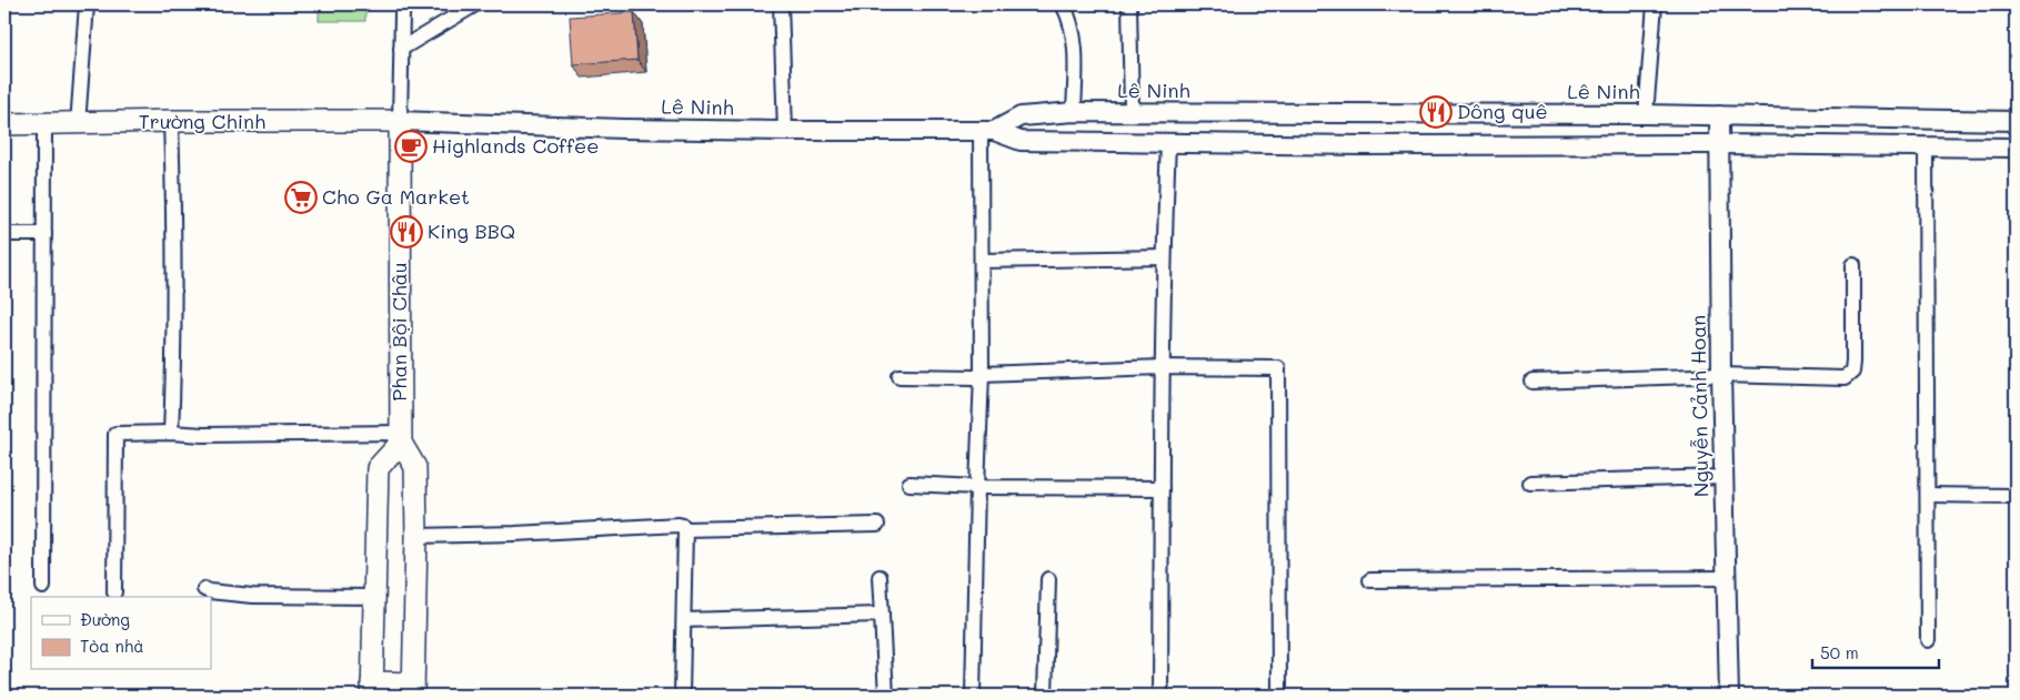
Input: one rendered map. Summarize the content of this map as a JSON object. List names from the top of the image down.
{
  "streets": {
    "main road": ["Trường Chinh", "Phan Bội Châu"],
    "street": ["Lê Ninh", "Nguyễn Cảnh Hoan"]
  },
  "crossings": [
    ["Lê Ninh", "Trường Chinh"],
    ["Lê Ninh", "Phan Bội Châu"],
    ["Lê Ninh", "Nguyễn Cảnh Hoan"],
    ["Trường Chinh", "Phan Bội Châu"]
  ],
  "places": {
    "restaurant": ["Dông quê", "King BBQ"],
    "cafe": ["Highlands Coffee"],
    "supermarket": ["Cho Ga Market"]
  },
  "legend": ["Đường", "Tòa nhà"],
  "scale_bar": "50 m"
}
